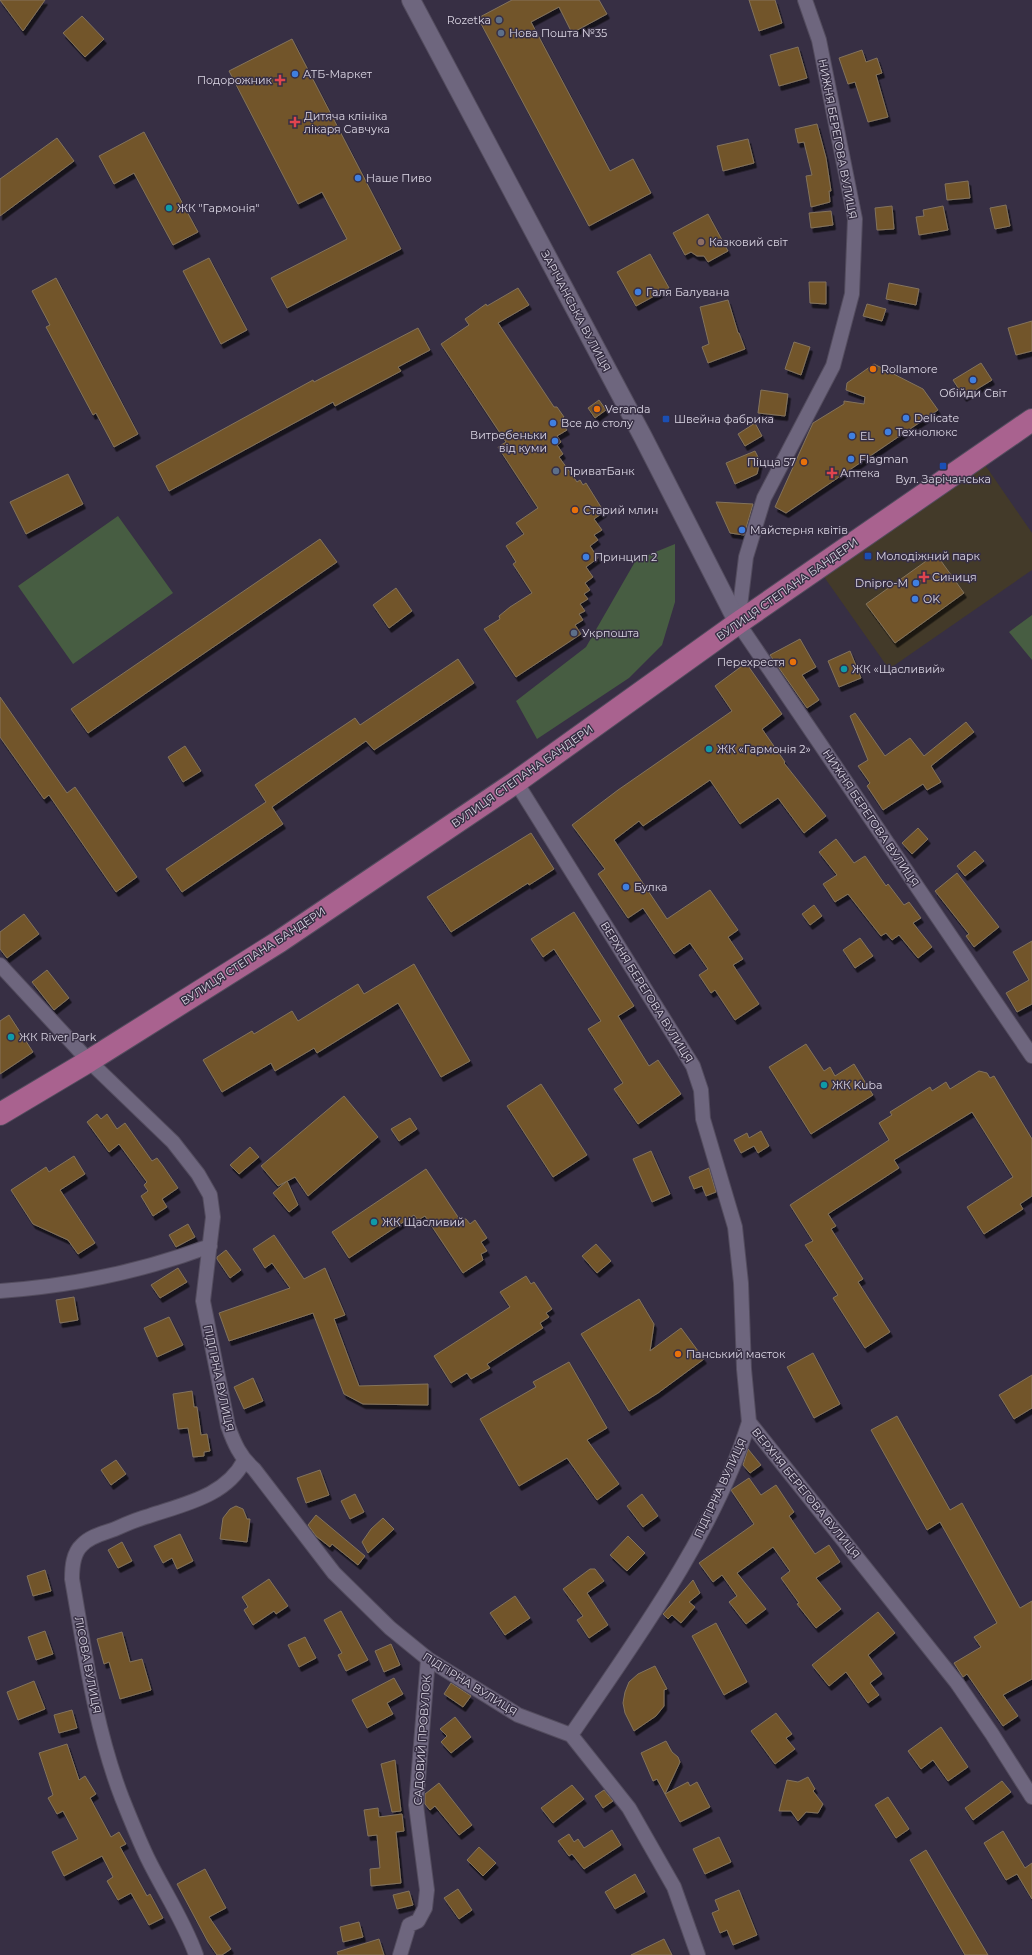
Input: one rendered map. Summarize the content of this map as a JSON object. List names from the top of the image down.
{
  "streets": {
    "main road": ["ВУЛИЦЯ СТЕПАНА БАНДЕРИ"],
    "street": [
      "НИЖНЯ БЕРЕГОВА ВУЛИЦЯ",
      "ЗАРІЧАНСЬКА ВУЛИЦЯ",
      "ВЕРХНЯ БЕРЕГОВА ВУЛИЦЯ",
      "ПІДГІРНА ВУЛИЦЯ",
      "ЛІСОВА ВУЛИЦЯ",
      "САДОВИЙ ПРОВУЛОК"
    ]
  },
  "crossings": [
    ["НИЖНЯ БЕРЕГОВА ВУЛИЦЯ", "ЗАРІЧАНСЬКА ВУЛИЦЯ"],
    ["НИЖНЯ БЕРЕГОВА ВУЛИЦЯ", "ВУЛИЦЯ СТЕПАНА БАНДЕРИ"],
    ["ЗАРІЧАНСЬКА ВУЛИЦЯ", "ВУЛИЦЯ СТЕПАНА БАНДЕРИ"],
    ["ВУЛИЦЯ СТЕПАНА БАНДЕРИ", "ВЕРХНЯ БЕРЕГОВА ВУЛИЦЯ"],
    ["ВУЛИЦЯ СТЕПАНА БАНДЕРИ", "ПІДГІРНА ВУЛИЦЯ"],
    ["ВЕРХНЯ БЕРЕГОВА ВУЛИЦЯ", "ПІДГІРНА ВУЛИЦЯ"],
    ["ПІДГІРНА ВУЛИЦЯ", "ЛІСОВА ВУЛИЦЯ"],
    ["ПІДГІРНА ВУЛИЦЯ", "САДОВИЙ ПРОВУЛОК"]
  ],
  "places": {
    "other": [
      "Rozetka",
      "Нова Пошта №35",
      "АТБ-Маркет",
      "Наше Пиво",
      "ЖК \"Гармонія\"",
      "Казковий світ",
      "Галя Балувана",
      "Rollamore",
      "Обійди Світ",
      "Veranda",
      "Delicate",
      "Все до столу",
      "Технолюкс",
      "EL",
      "Витребеньки від куми",
      "Flagman",
      "Піцца 57",
      "ПриватБанк",
      "Старий млин",
      "Майстерня квітів",
      "Принцип 2",
      "Dnipro-M",
      "OK",
      "Укрпошта",
      "Перехрестя",
      "ЖК «Щасливий»",
      "ЖК «Гармонія 2»",
      "Булка",
      "ЖК River Park",
      "ЖК Kuba",
      "ЖК Щасливий",
      "Панський маєток"
    ],
    "health": [
      "Подорожник",
      "Дитяча клініка лікаря Савчука",
      "Аптека",
      "Синиця"
    ],
    "transit": ["Швейна фабрика", "Вул. Зарічанська", "Молодіжний парк"]
  }
}
